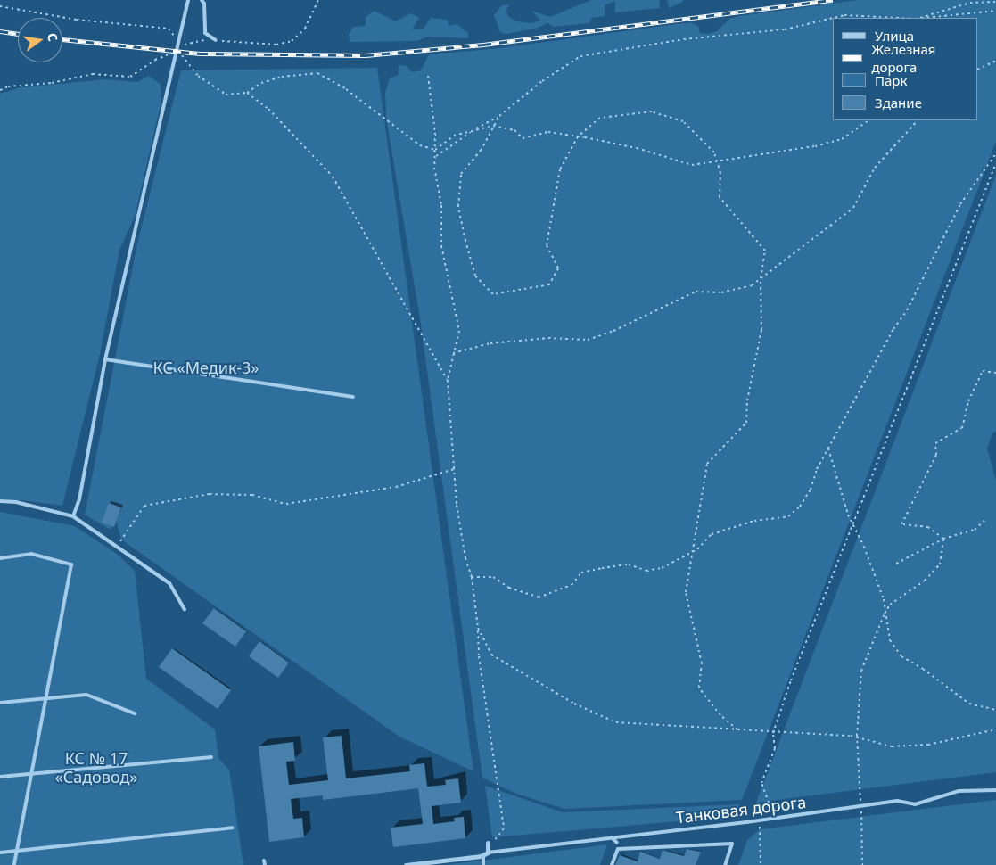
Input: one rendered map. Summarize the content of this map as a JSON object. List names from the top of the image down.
{
  "streets": {
    "lane": ["Танковая дорога"]
  },
  "parks": ["КС «Медик-3»", "КС № 17 «Садовод»"],
  "legend": [
    "Улица",
    "Железная дорога",
    "Парк",
    "Здание"
  ],
  "north": "right"
}
